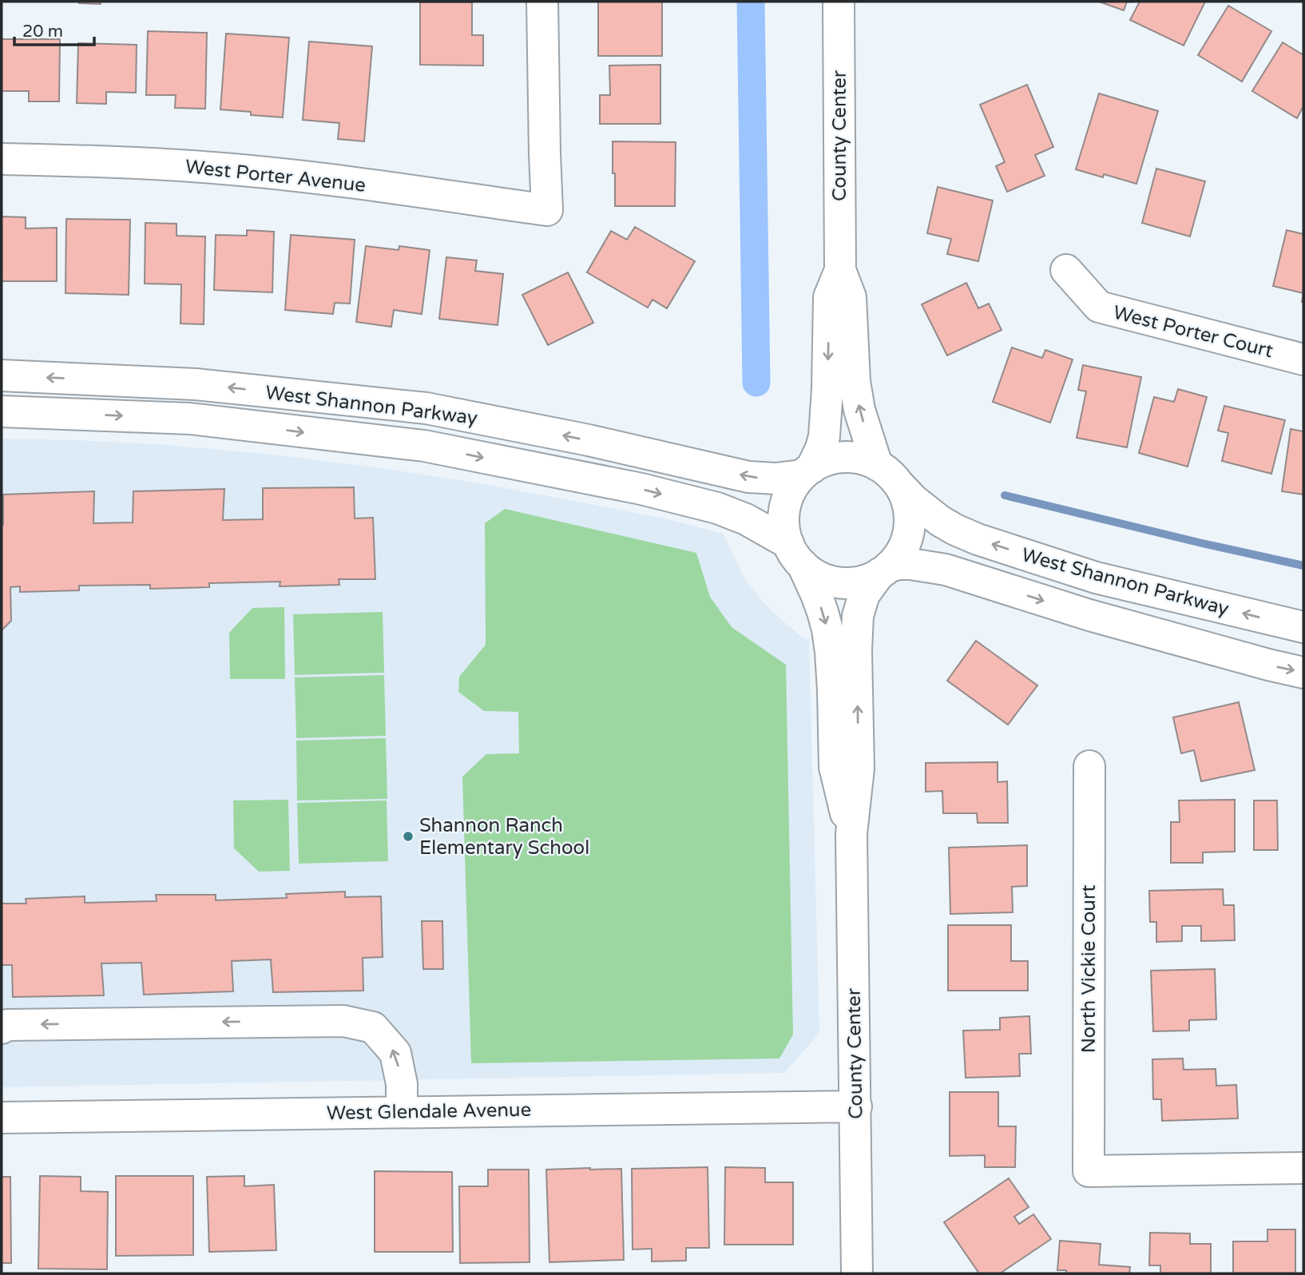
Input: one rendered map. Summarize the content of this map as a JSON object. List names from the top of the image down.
{
  "streets": {
    "street": [
      "County Center",
      "West Porter Avenue",
      "West Porter Court",
      "West Shannon Parkway",
      "North Vickie Court",
      "West Glendale Avenue"
    ]
  },
  "crossings": [
    ["County Center", "West Shannon Parkway"],
    ["County Center", "West Glendale Avenue"]
  ],
  "places": ["Shannon Ranch Elementary School"],
  "scale_bar": "20 m"
}
